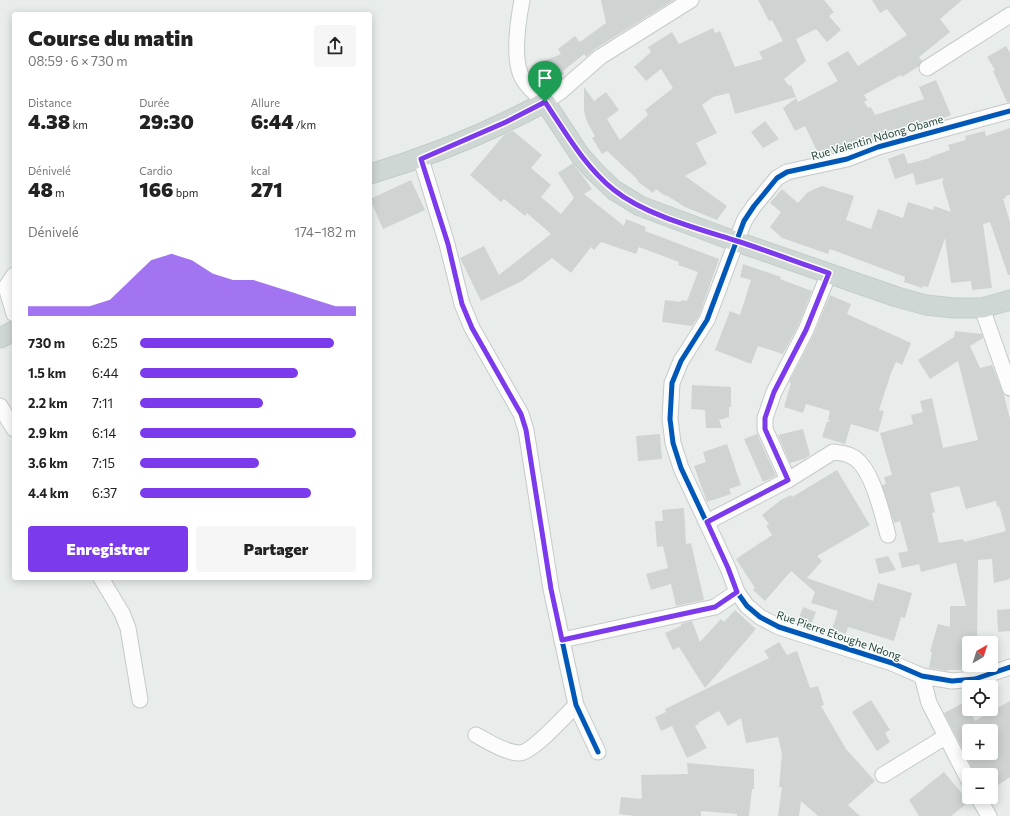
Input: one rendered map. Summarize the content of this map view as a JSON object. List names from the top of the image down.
{
  "streets": {
    "street": ["Rue Valentin Ndong Obame", "Rue Pierre Etoughe Ndong"]
  },
  "crossings": [
    ["Rue Valentin Ndong Obame", "Rue Pierre Etoughe Ndong"]
  ],
  "north": "top right",
  "page": {
    "heading": ["Course du matin", "08:59 · 6 × 730 m"],
    "stats": [
      ["Distance", "4.38 km"],
      ["Durée", "29:30"],
      ["Allure", "6:44 /km"],
      ["Dénivelé", "48 m"],
      ["Cardio", "166 bpm"],
      ["kcal", "271"]
    ],
    "chart": ["Dénivelé", "174–182 m"],
    "list": [
      {
        "name": "730 m",
        "note": "6:25"
      },
      {
        "name": "1.5 km",
        "note": "6:44"
      },
      {
        "name": "2.2 km",
        "note": "7:11"
      },
      {
        "name": "2.9 km",
        "note": "6:14"
      },
      {
        "name": "3.6 km",
        "note": "7:15"
      },
      {
        "name": "4.4 km",
        "note": "6:37"
      }
    ],
    "buttons": ["Enregistrer", "Partager"],
    "map_buttons": ["+", "−"]
  }
}
